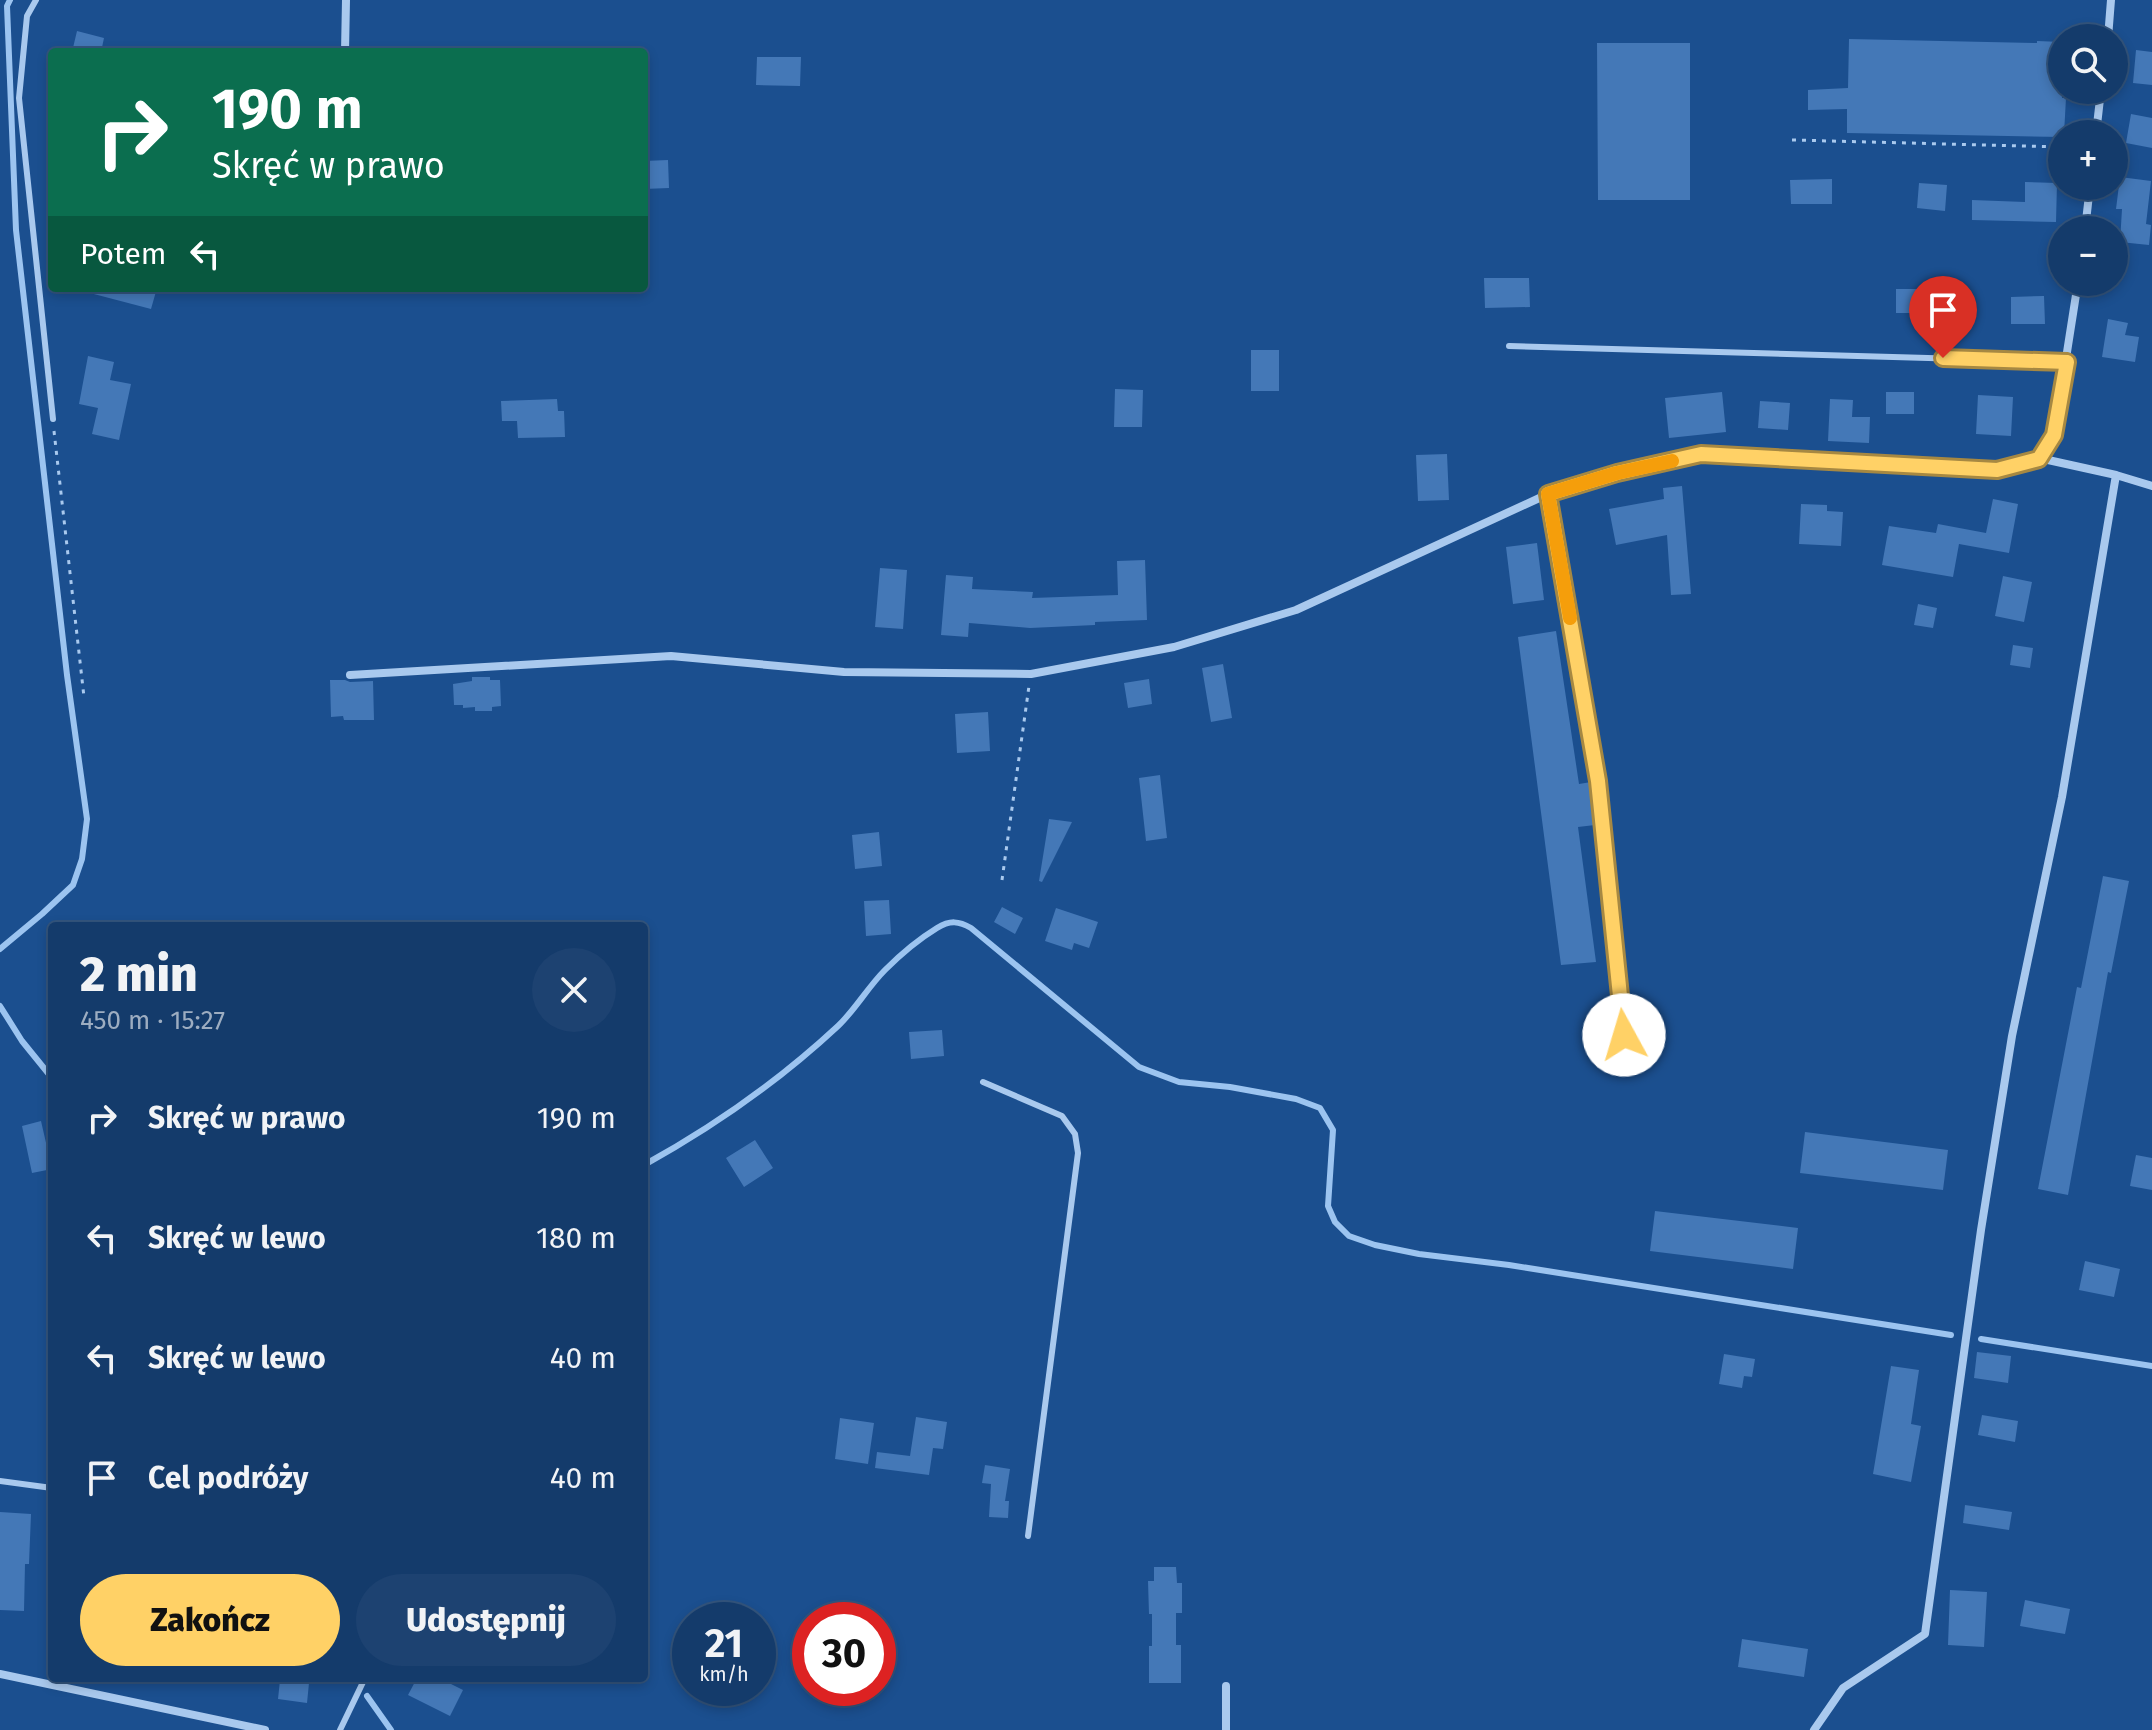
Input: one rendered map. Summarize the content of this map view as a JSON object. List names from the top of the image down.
{
  "page": {
    "map_buttons": ["+", "−"],
    "turn": ["190 m", "Skręć w prawo"],
    "then": "Potem",
    "heading": ["2 min", "450 m · 15:27"],
    "list": [
      {
        "name": "Skręć w prawo",
        "value": "190 m"
      },
      {
        "name": "Skręć w lewo",
        "value": "180 m"
      },
      {
        "name": "Skręć w lewo",
        "value": "40 m"
      },
      {
        "name": "Cel podróży",
        "value": "40 m"
      }
    ],
    "buttons": ["Zakończ", "Udostępnij"],
    "speed": "21 km/h",
    "limit": "30"
  }
}
